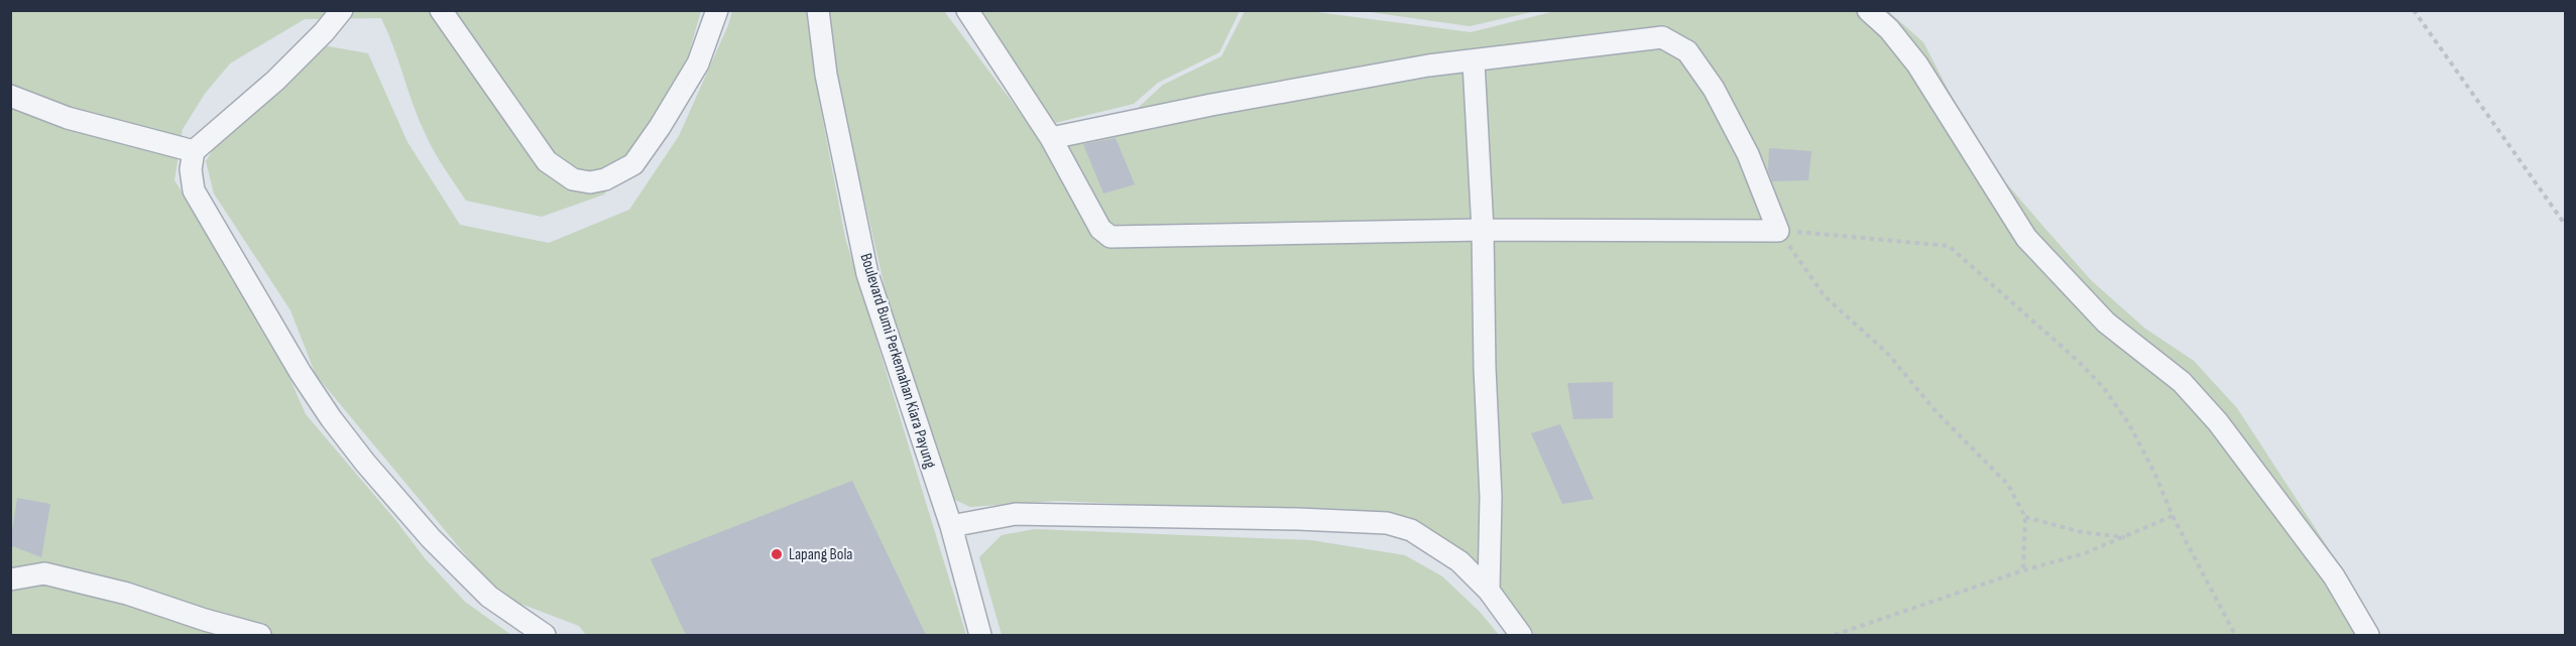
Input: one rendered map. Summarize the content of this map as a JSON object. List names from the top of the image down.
{
  "streets": {
    "street": ["Boulevard Bumi Perkemahan Kiara Payung"]
  },
  "places": ["Lapang Bola"]
}
